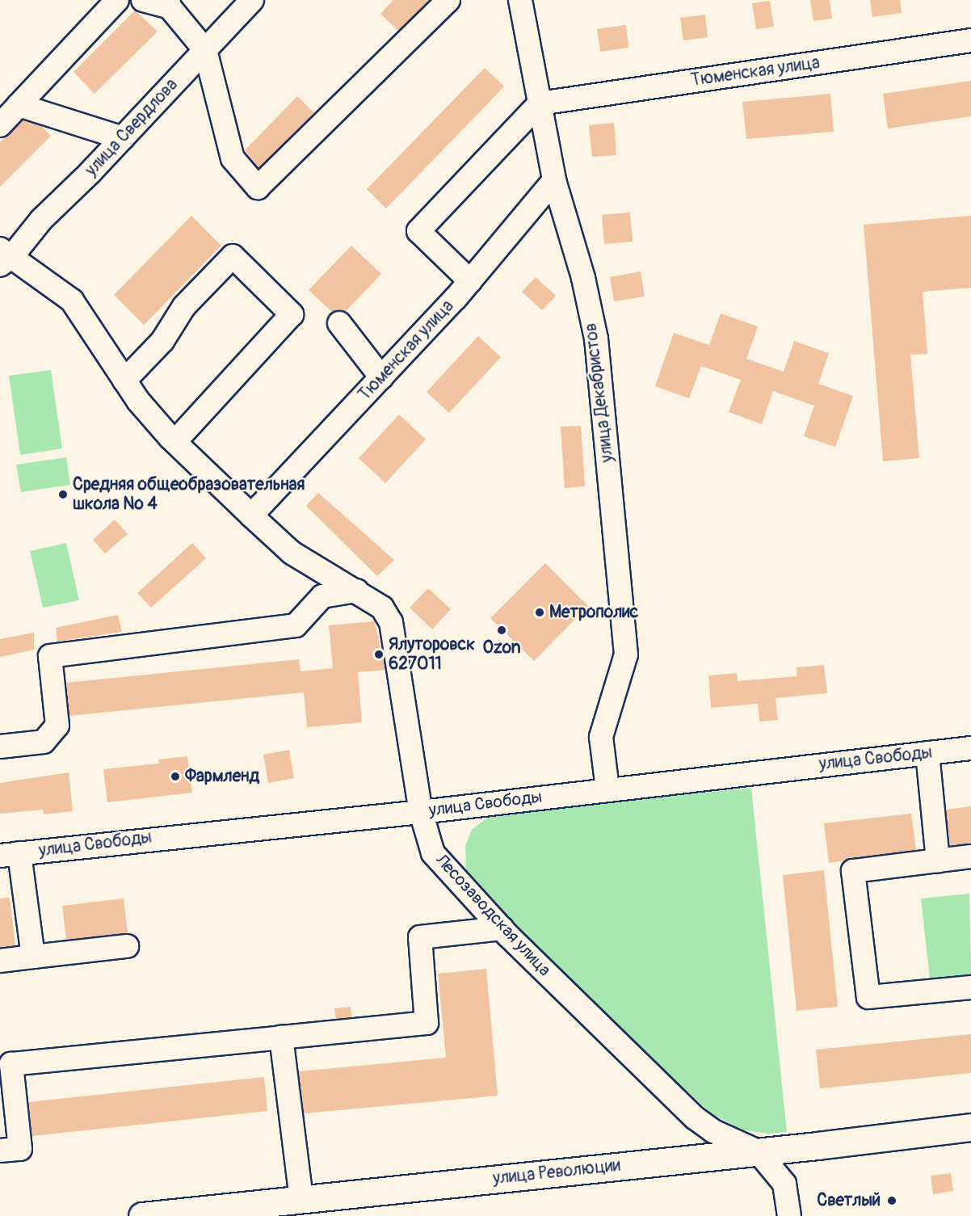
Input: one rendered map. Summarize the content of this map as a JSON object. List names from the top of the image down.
{
  "streets": {
    "main road": ["улица Революции"],
    "street": [
      "Тюменская улица",
      "улица Свердлова",
      "улица Декабристов",
      "улица Свободы",
      "Лесозаводская улица"
    ]
  },
  "crossings": [
    ["Тюменская улица", "улица Декабристов"],
    ["Тюменская улица", "Лесозаводская улица"],
    ["улица Свердлова", "Лесозаводская улица"],
    ["улица Декабристов", "улица Свободы"],
    ["улица Свободы", "Лесозаводская улица"],
    ["Лесозаводская улица", "улица Революции"]
  ],
  "places": [
    "Средняя общеобразовательная школа № 4",
    "Метрополис",
    "Ozon",
    "Ялуторовск 627011",
    "Фармленд",
    "Светлый"
  ]
}
